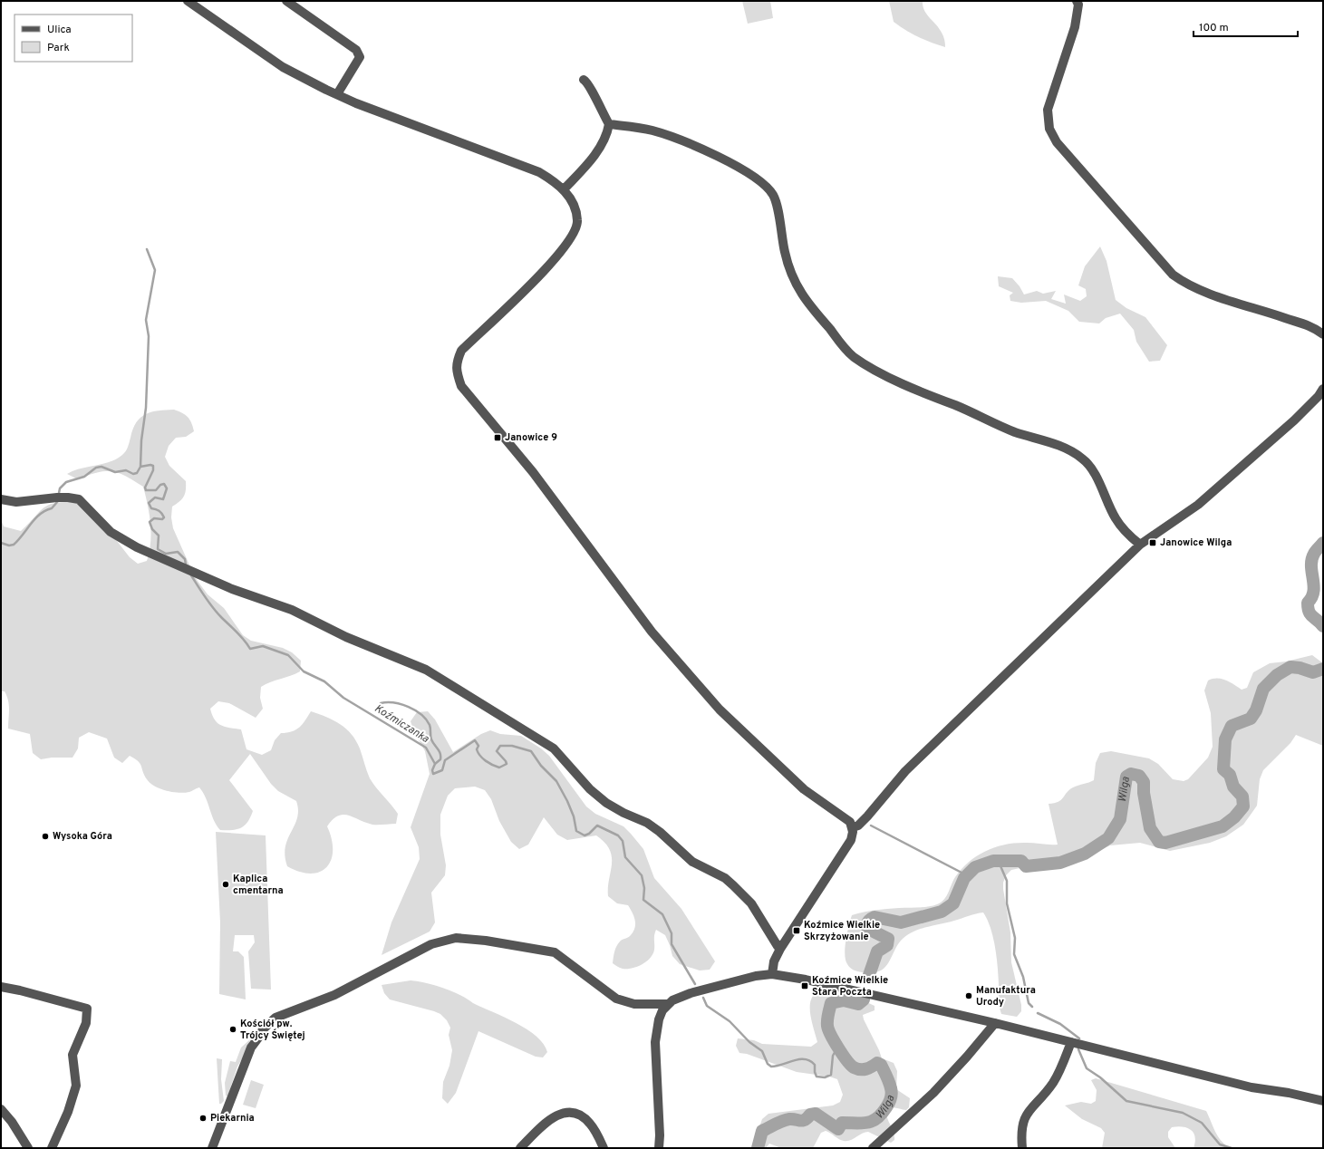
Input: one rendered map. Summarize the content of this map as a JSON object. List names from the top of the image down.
{
  "water": ["Koźmiczanka", "Wilga"],
  "places": {
    "transit": [
      "Janowice 9",
      "Janowice Wilga",
      "Koźmice Wielkie Skrzyżowanie",
      "Koźmice Wielkie Stara Poczta"
    ],
    "other": [
      "Wysoka Góra",
      "Kaplica cmentarna",
      "Manufaktura Urody",
      "Kościół pw. Trójcy Świętej",
      "Piekarnia"
    ]
  },
  "legend": ["Ulica", "Park"],
  "scale_bar": "100 m"
}
